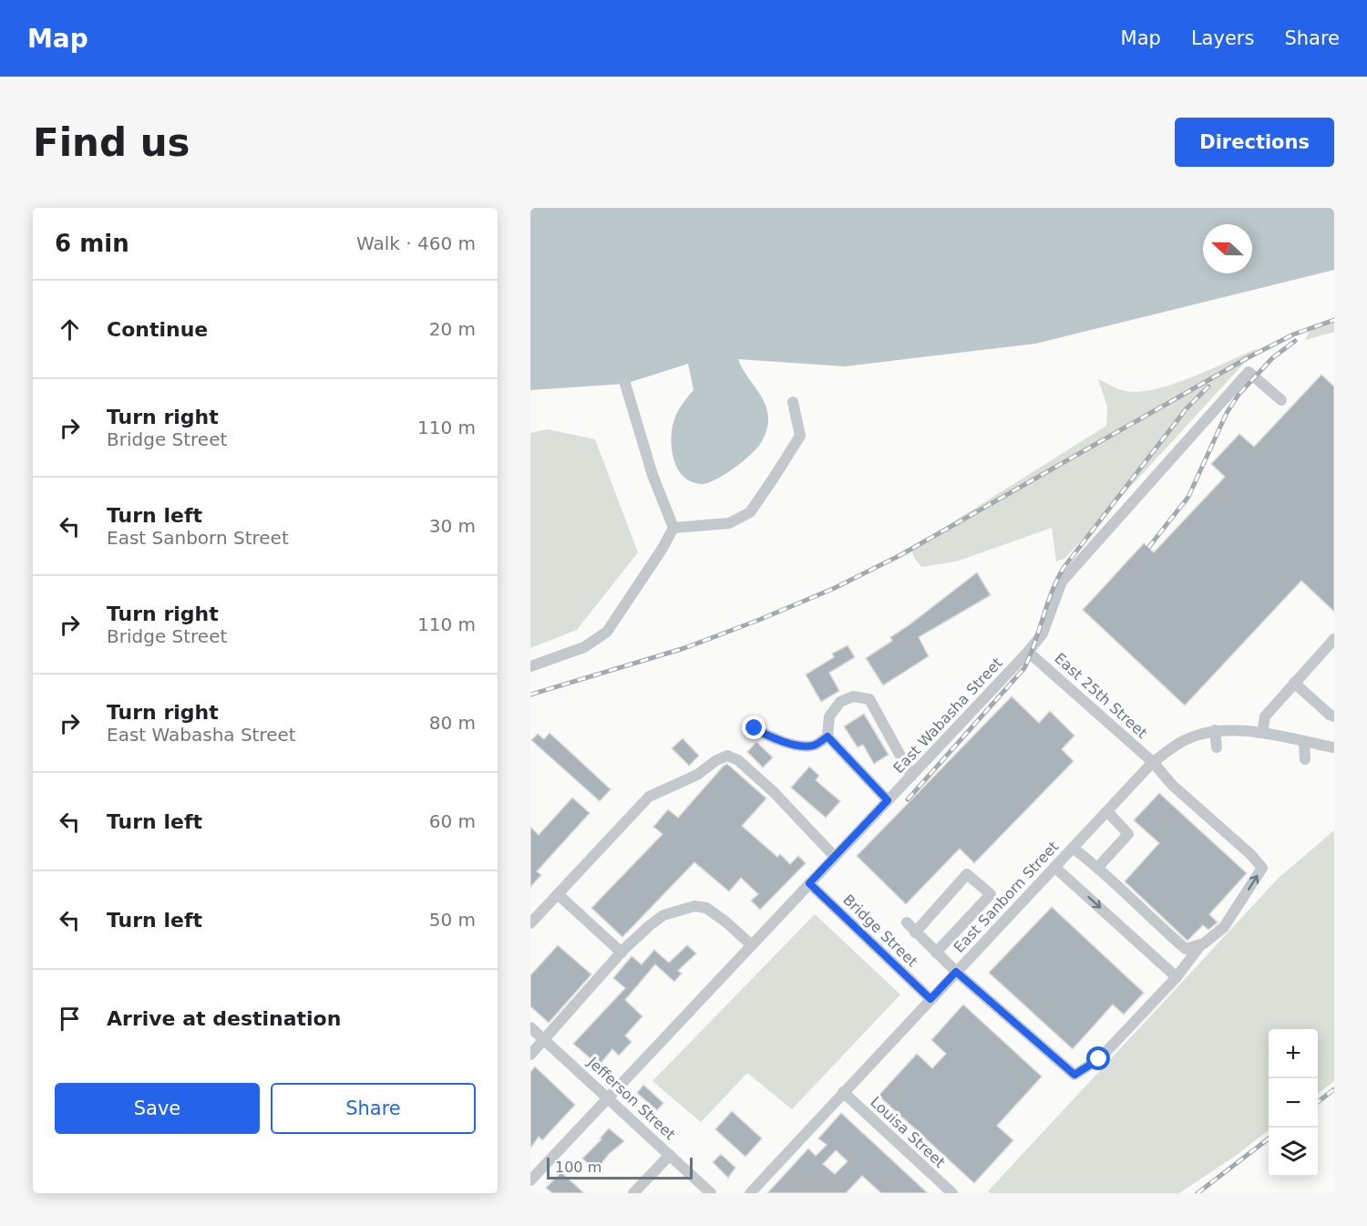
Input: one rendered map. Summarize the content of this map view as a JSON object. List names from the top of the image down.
{
  "streets": {
    "street": [
      "East 25th Street",
      "East Wabasha Street",
      "East Sanborn Street",
      "Bridge Street",
      "Jefferson Street",
      "Louisa Street"
    ]
  },
  "crossings": [
    ["East 25th Street", "East Wabasha Street"],
    ["East 25th Street", "East Sanborn Street"],
    ["East Wabasha Street", "Bridge Street"],
    ["East Wabasha Street", "Jefferson Street"],
    ["East Sanborn Street", "Bridge Street"],
    ["East Sanborn Street", "Louisa Street"]
  ],
  "scale_bar": "100 m",
  "north": "left",
  "page": {
    "header": "Map",
    "nav": ["Map", "Layers", "Share"],
    "buttons": [
      "Directions",
      ["Save", "Share"]
    ],
    "title": "Find us",
    "heading": ["6 min", "Walk · 460 m"],
    "list": [
      ["Continue", "20 m"],
      ["Turn right", "Bridge Street", "110 m"],
      ["Turn left", "East Sanborn Street", "30 m"],
      ["Turn right", "Bridge Street", "110 m"],
      ["Turn right", "East Wabasha Street", "80 m"],
      ["Turn left", "60 m"],
      ["Turn left", "50 m"],
      "Arrive at destination"
    ],
    "map_buttons": ["+", "−"],
    "scale": "100 m"
  }
}
